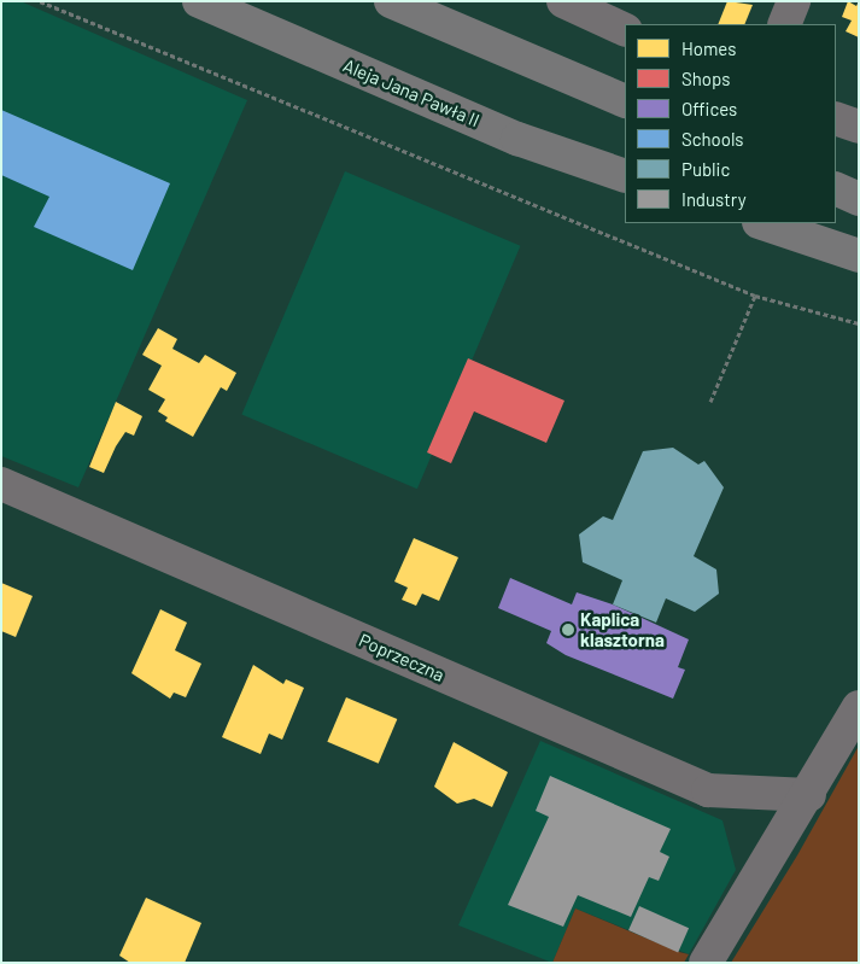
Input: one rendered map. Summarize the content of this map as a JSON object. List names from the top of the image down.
{
  "streets": {
    "main road": ["Aleja Jana Pawła II"],
    "street": ["Poprzeczna"]
  },
  "places": ["Kaplica klasztorna"],
  "legend": [
    "Homes",
    "Shops",
    "Offices",
    "Schools",
    "Public",
    "Industry"
  ]
}
